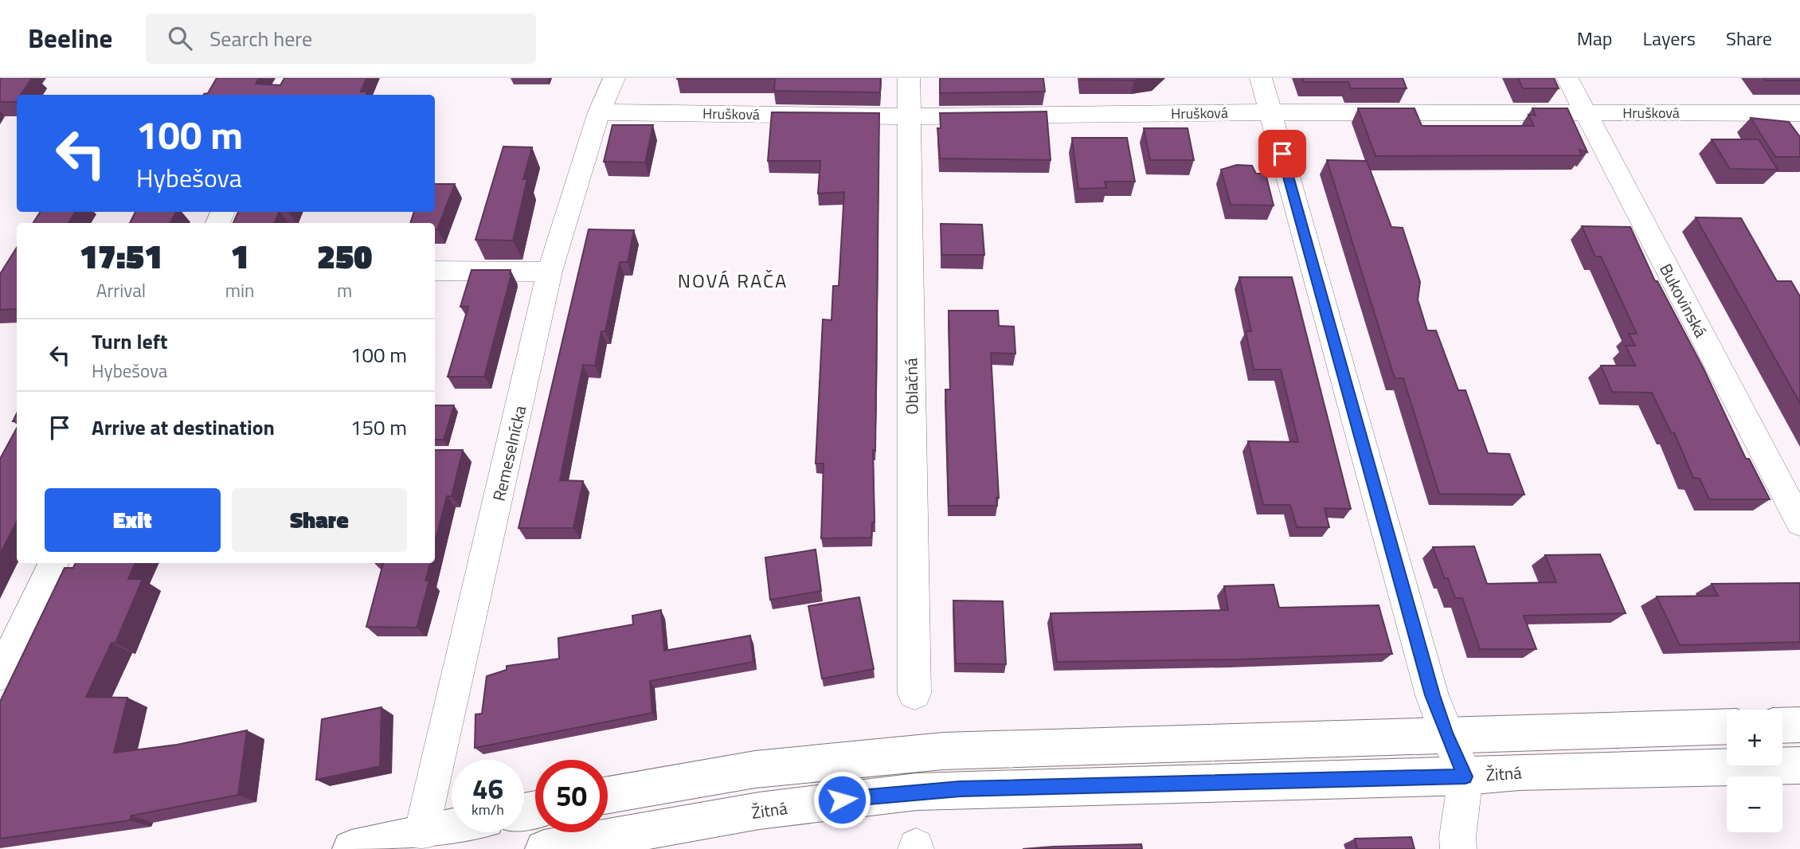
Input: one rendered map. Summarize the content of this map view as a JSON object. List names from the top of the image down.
{
  "streets": {
    "main road": ["Žitná"],
    "street": [
      "Hrušková",
      "Bukovinská",
      "Oblačná",
      "Remeselnícka"
    ]
  },
  "crossings": [
    ["Hrušková", "Bukovinská"],
    ["Hrušková", "Oblačná"],
    ["Hrušková", "Remeselnícka"]
  ],
  "districts": ["NOVÁ RAČA"],
  "page": {
    "header": "Beeline",
    "search": "Search here",
    "nav": ["Map", "Layers", "Share"],
    "turn": ["100 m", "Hybešova"],
    "eta": [
      "17:51",
      "Arrival",
      "1",
      "min",
      "250",
      "m"
    ],
    "list": [
      {
        "name": "Turn left",
        "note": "Hybešova",
        "value": "100 m"
      },
      {
        "name": "Arrive at destination",
        "value": "150 m"
      }
    ],
    "buttons": ["Exit", "Share"],
    "map_buttons": ["+", "−"],
    "speed": "46 km/h",
    "limit": "50"
  }
}
